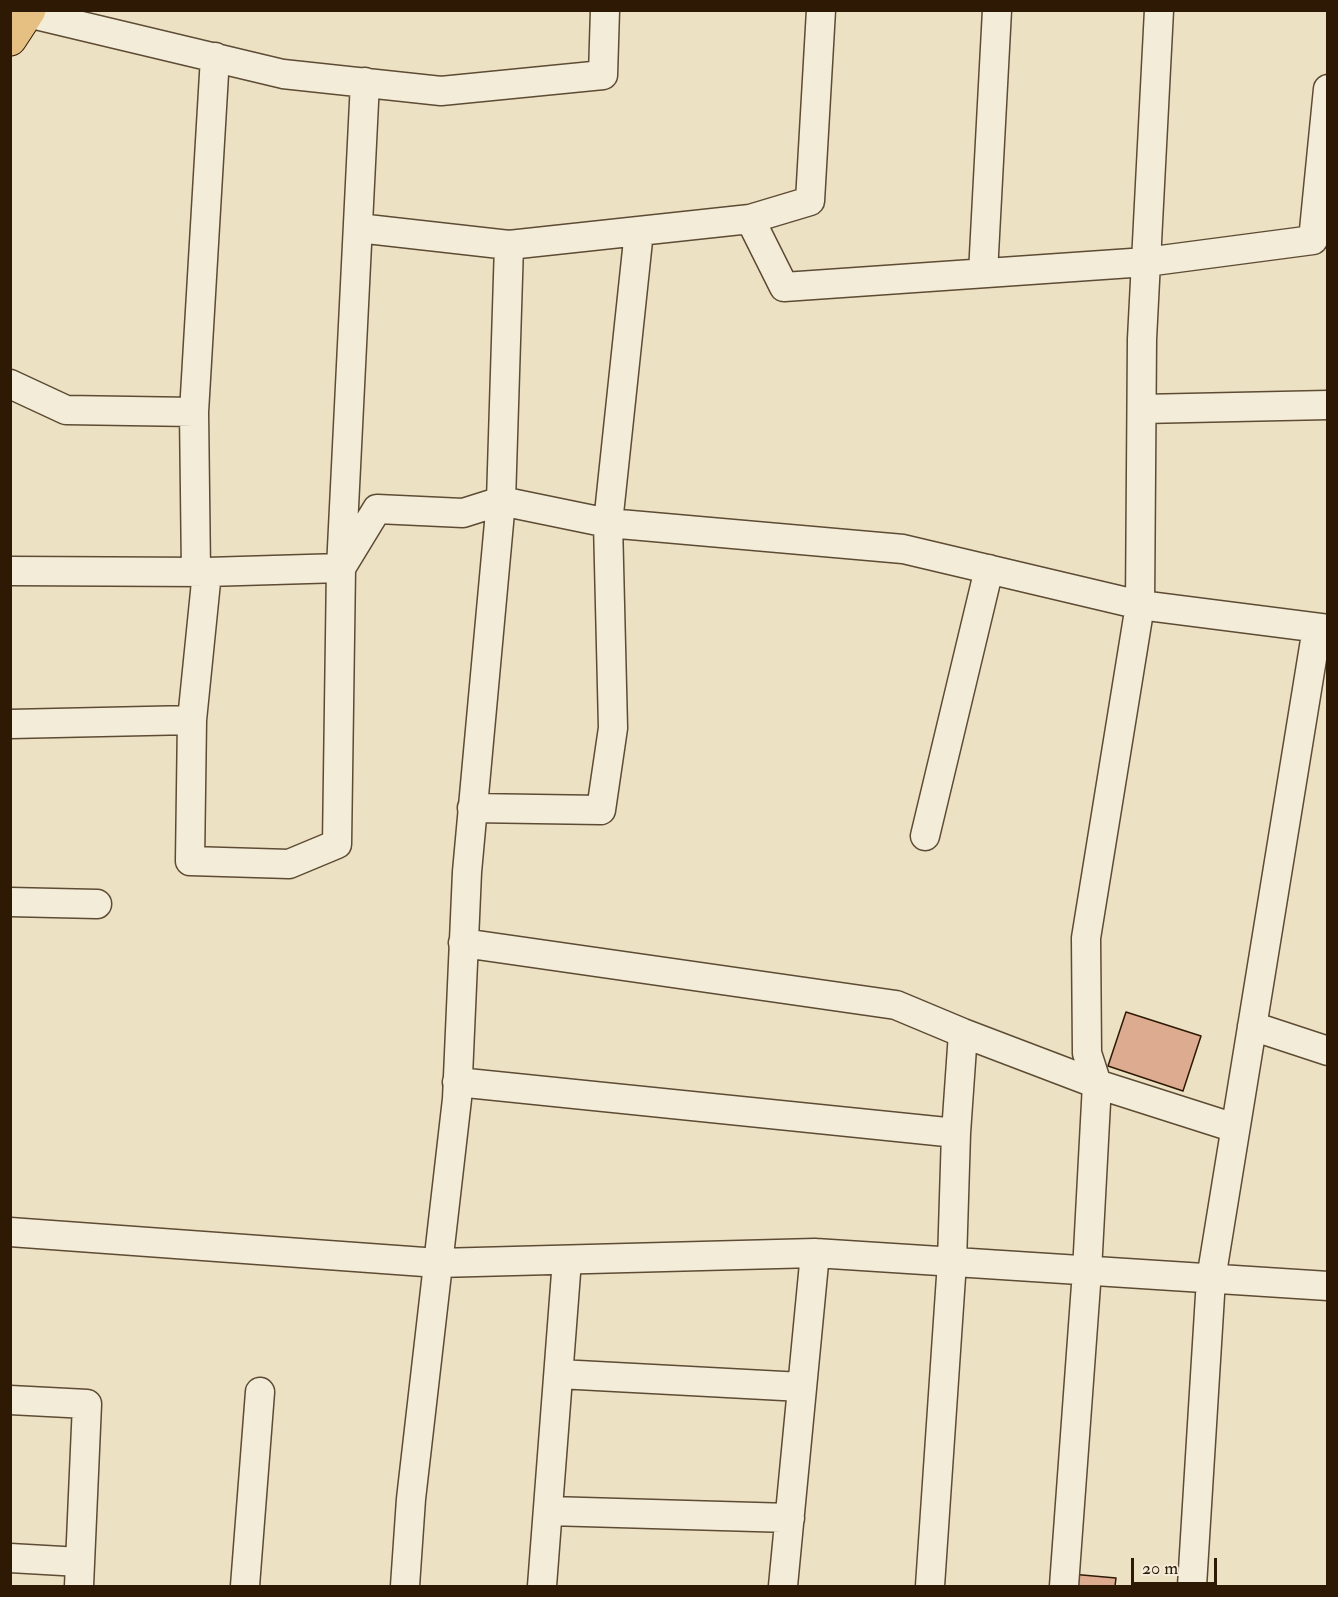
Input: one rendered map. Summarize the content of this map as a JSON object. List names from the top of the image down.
{
  "scale_bar": "20 m"
}
